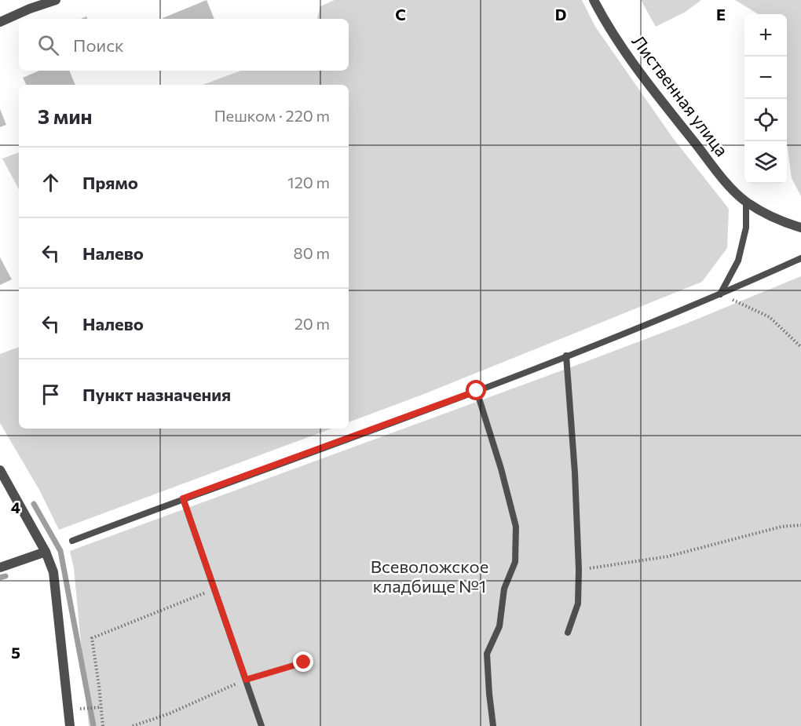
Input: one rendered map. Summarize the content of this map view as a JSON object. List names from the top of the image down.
{
  "streets": {
    "street": ["Лиственная улица"]
  },
  "parks": ["Всеволожское кладбище №1"],
  "page": {
    "map_buttons": ["+", "−"],
    "search": "Поиск",
    "heading": ["3 мин", "Пешком · 220 m"],
    "list": [
      ["Прямо", "120 m"],
      ["Налево", "80 m"],
      ["Налево", "20 m"],
      "Пункт назначения"
    ]
  },
  "grid": {
    "columns": ["C", "D", "E"],
    "rows": ["4", "5"]
  }
}
